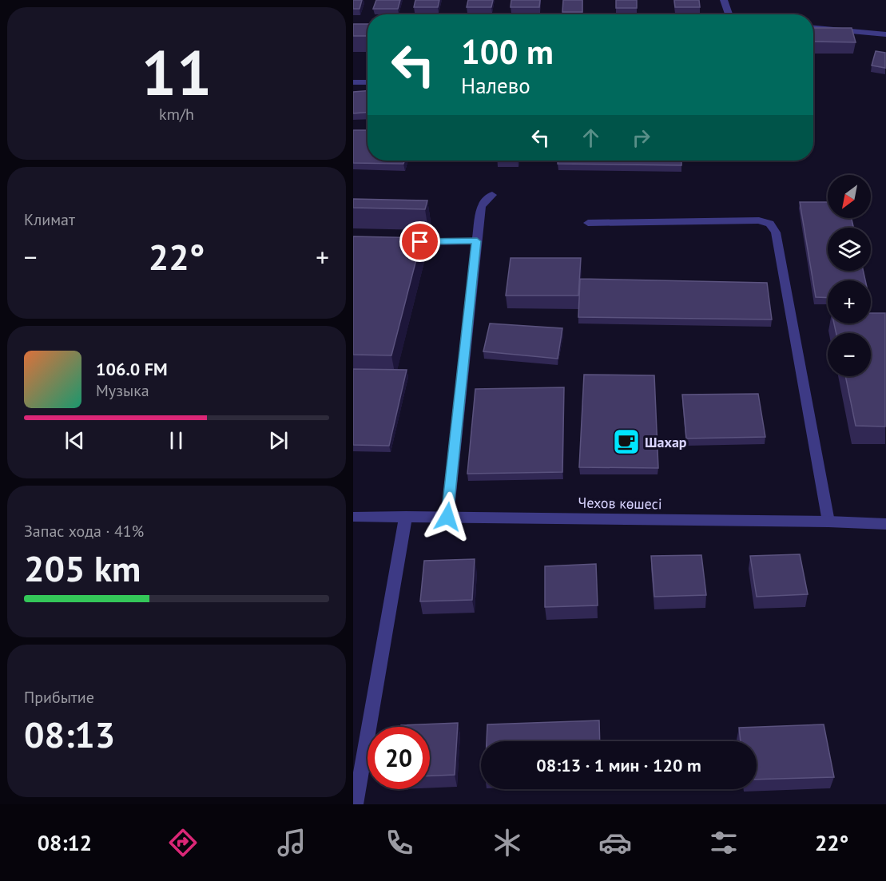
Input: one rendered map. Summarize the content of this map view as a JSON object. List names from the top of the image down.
{
  "streets": {
    "street": ["Чехов көшесі"]
  },
  "places": {
    "cafe": ["Шахар"]
  },
  "north": "bottom left",
  "page": {
    "tile": [
      ["11", "km/h"],
      "Климат",
      ["Запас хода · 41%", "205 km"],
      ["Прибытие", "08:13"]
    ],
    "turn": ["100 m", "Налево"],
    "map_buttons": ["+", "−"],
    "heat": ["−", "22°", "+"],
    "song": ["106.0 FM", "Музыка"],
    "limit": "20",
    "trip": "08:13 · 1 мин · 120 m",
    "tabs": ["08:12", "22°"]
  }
}
